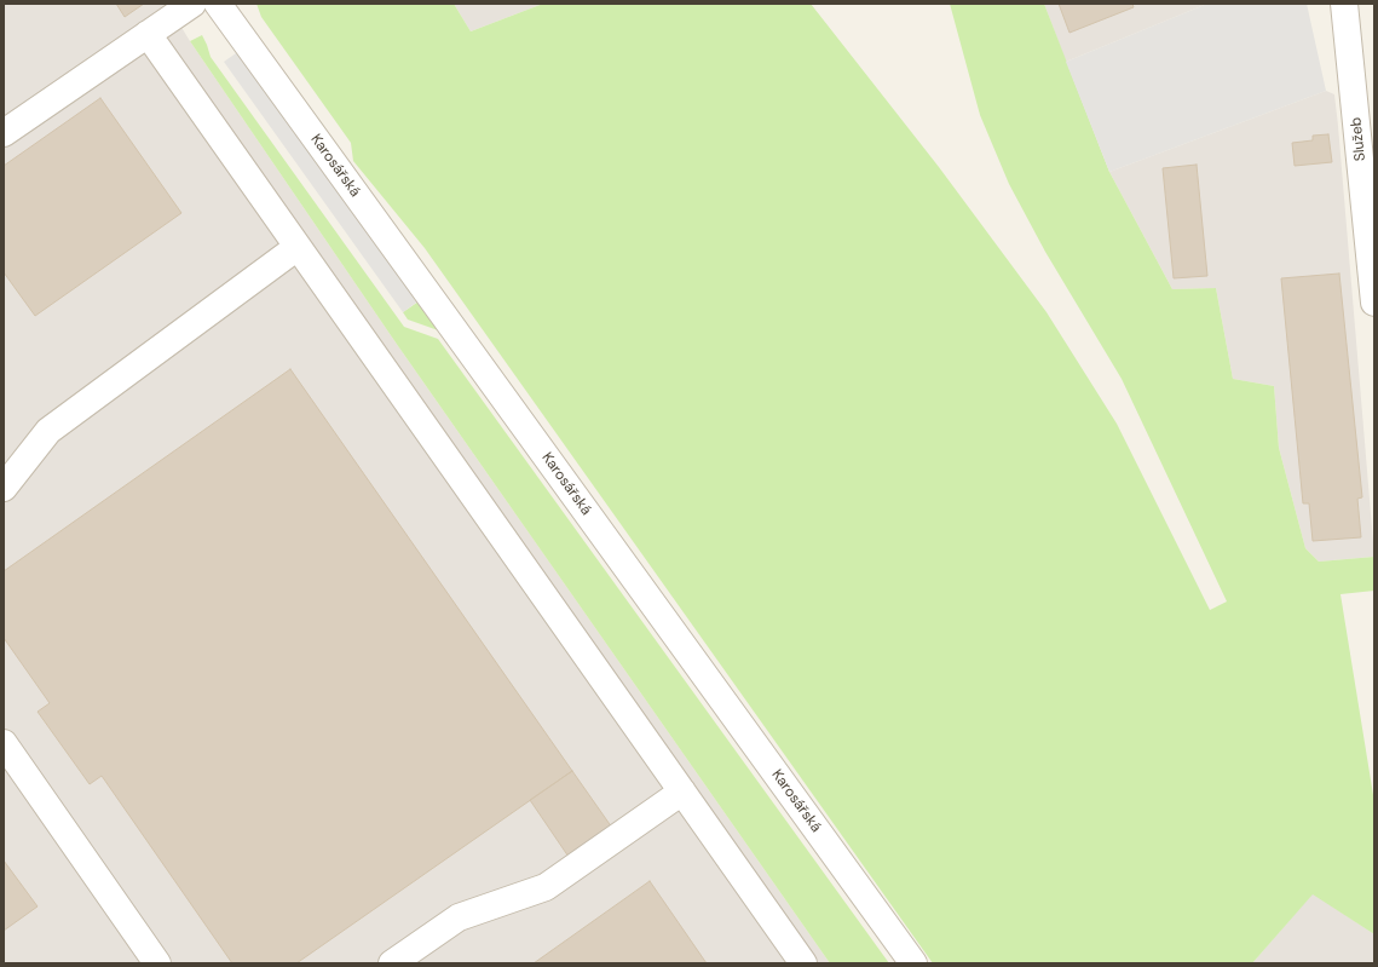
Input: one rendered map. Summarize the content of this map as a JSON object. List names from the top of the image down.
{
  "streets": {
    "street": ["Služeb", "Karosářská"]
  }
}
